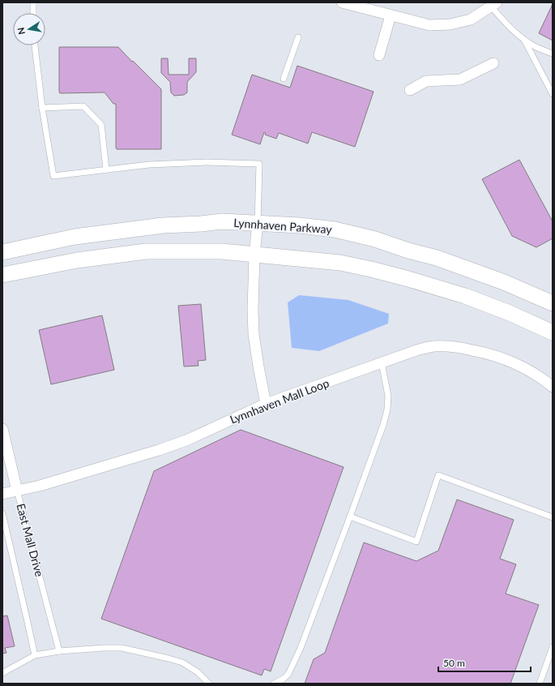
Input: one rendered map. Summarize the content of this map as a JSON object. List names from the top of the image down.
{
  "streets": {
    "main road": ["Lynnhaven Parkway"],
    "street": ["Lynnhaven Mall Loop", "East Mall Drive"]
  },
  "crossings": [
    ["Lynnhaven Mall Loop", "East Mall Drive"]
  ],
  "scale_bar": "50 m",
  "north": "left"
}
